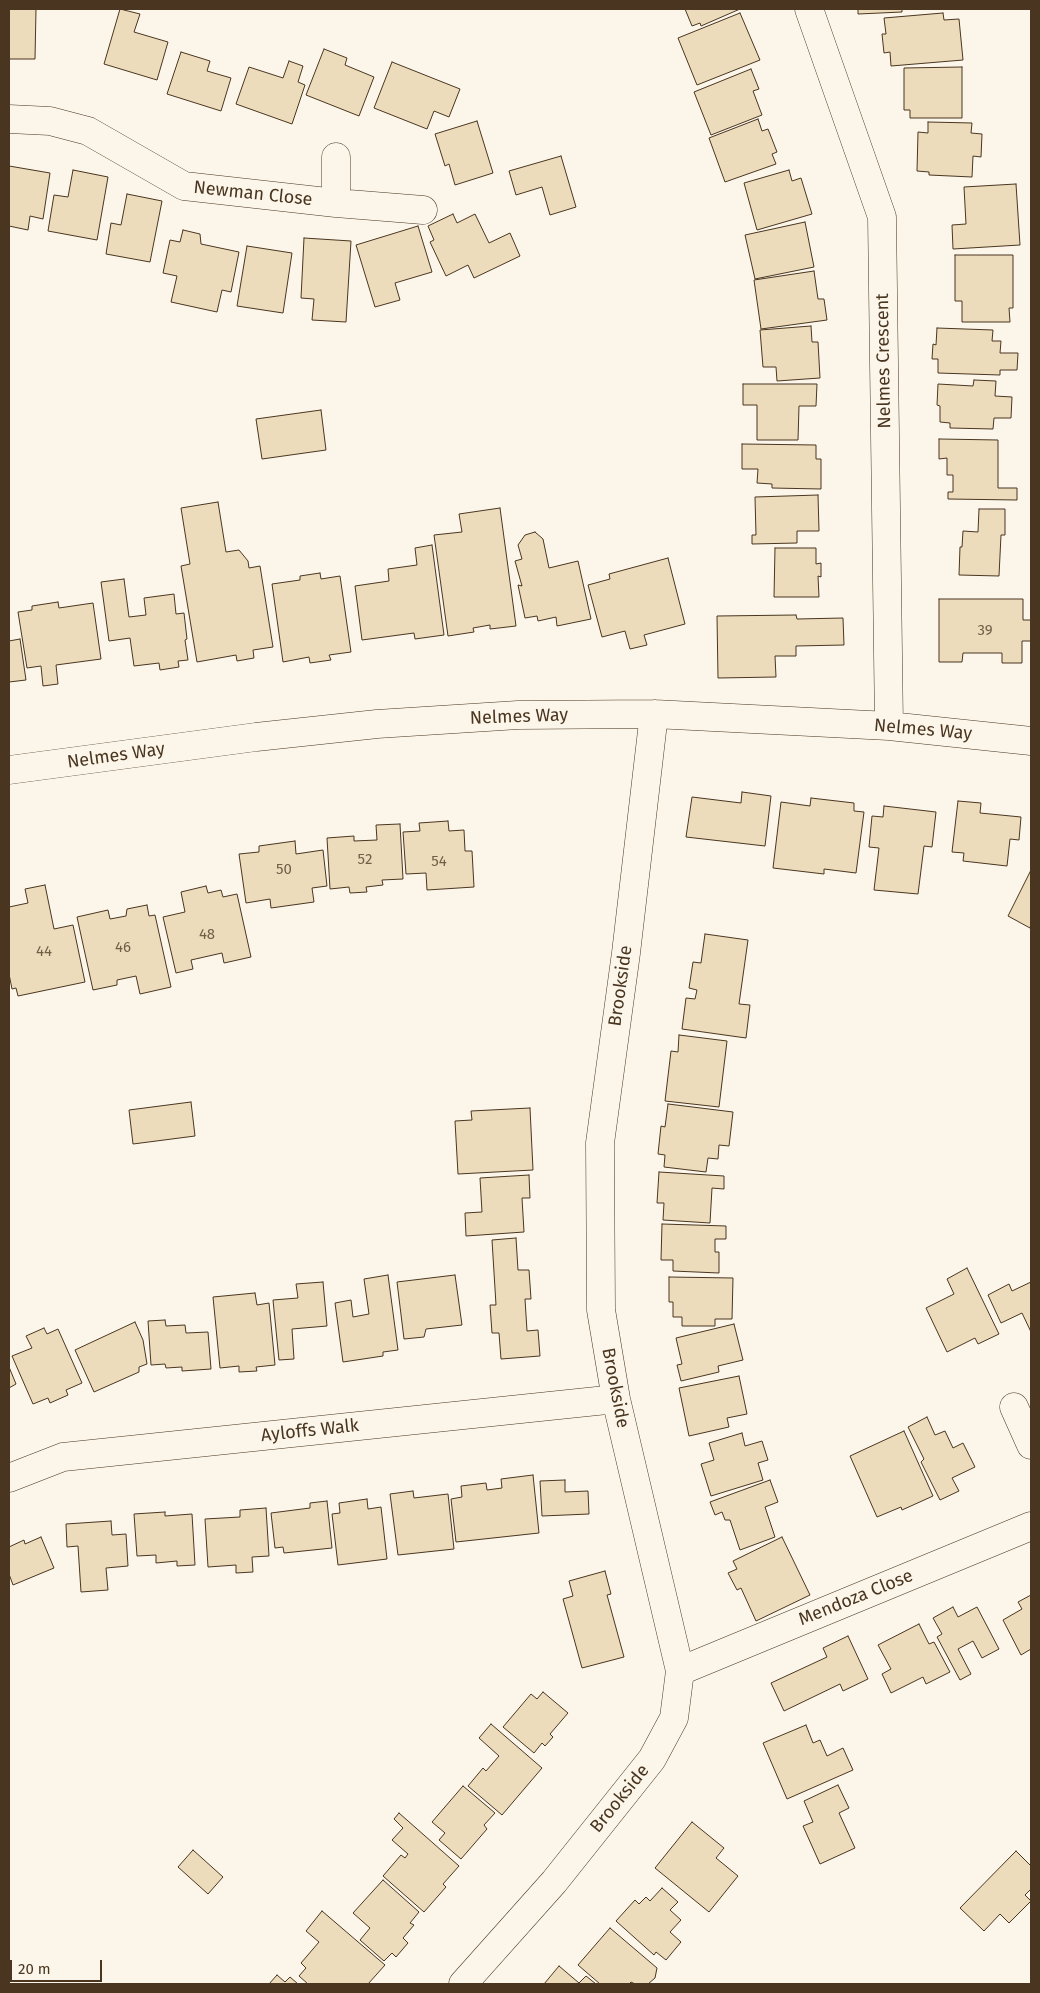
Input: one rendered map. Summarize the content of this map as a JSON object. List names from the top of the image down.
{
  "streets": {
    "street": [
      "Newman Close",
      "Nelmes Crescent",
      "Nelmes Way",
      "Brookside",
      "Ayloffs Walk",
      "Mendoza Close"
    ]
  },
  "crossings": [
    ["Nelmes Crescent", "Nelmes Way"],
    ["Nelmes Way", "Brookside"],
    ["Brookside", "Ayloffs Walk"],
    ["Brookside", "Mendoza Close"]
  ],
  "house_numbers": [
    "39",
    "52",
    "54",
    "50",
    "48",
    "46",
    "44"
  ],
  "scale_bar": "20 m"
}
